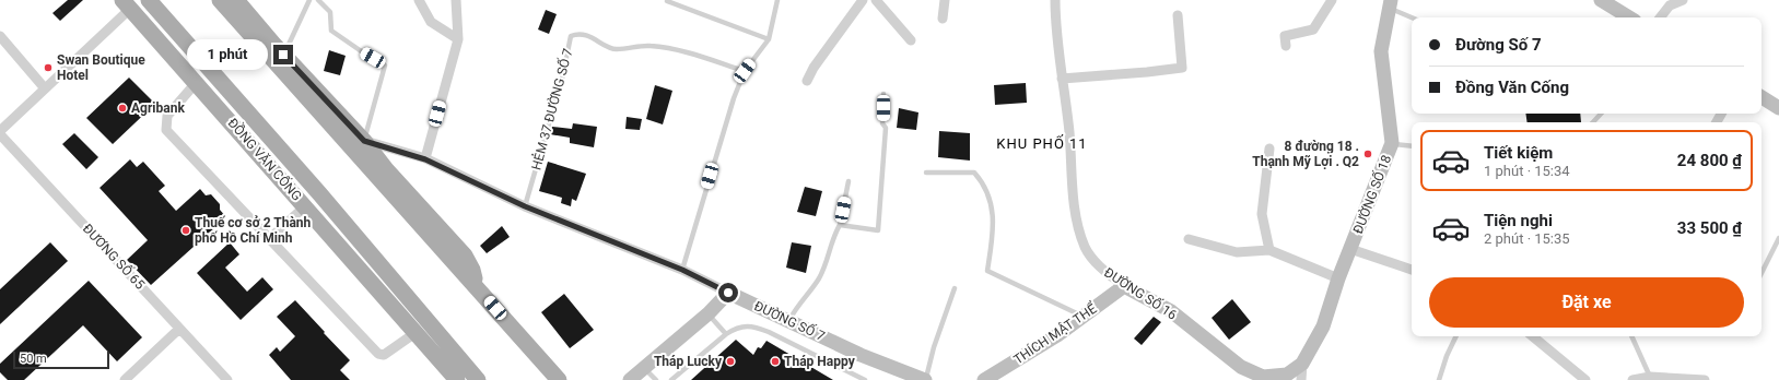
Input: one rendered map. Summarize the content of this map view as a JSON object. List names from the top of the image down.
{
  "streets": {
    "main road": ["ĐỒNG VĂN CỐNG"],
    "street": [
      "ĐƯỜNG SỐ 18",
      "ĐƯƠNG SỐ 65",
      "ĐƯỜNG SỐ 16",
      "ĐƯỜNG SỐ 7",
      "THÍCH MẬT THỂ"
    ],
    "lane": ["HẺM 37 ĐƯỜNG SỐ 7"]
  },
  "crossings": [
    ["HẺM 37 ĐƯỜNG SỐ 7", "ĐƯỜNG SỐ 7"],
    ["ĐƯỜNG SỐ 18", "ĐƯỜNG SỐ 16"],
    ["ĐƯỜNG SỐ 16", "THÍCH MẬT THỂ"]
  ],
  "districts": ["KHU PHỐ 11"],
  "places": [
    "Swan Boutique Hotel",
    "Agribank",
    "8 đường 18 . Thạnh Mỹ Lợi . Q2",
    "Thuế cơ sở 2 Thành phố Hồ Chí Minh",
    "Tháp Lucky",
    "Tháp Happy"
  ],
  "scale_bar": "50 m",
  "page": {
    "banner": ["Đường Số 7", "Đồng Văn Cống"],
    "bubble": "1 phút",
    "list": [
      {
        "name": "Tiết kiệm",
        "note": "1 phút · 15:34",
        "value": "24 800 ₫"
      },
      {
        "name": "Tiện nghi",
        "note": "2 phút · 15:35",
        "value": "33 500 ₫"
      }
    ],
    "buttons": "Đặt xe",
    "scale": "50 m"
  }
}
